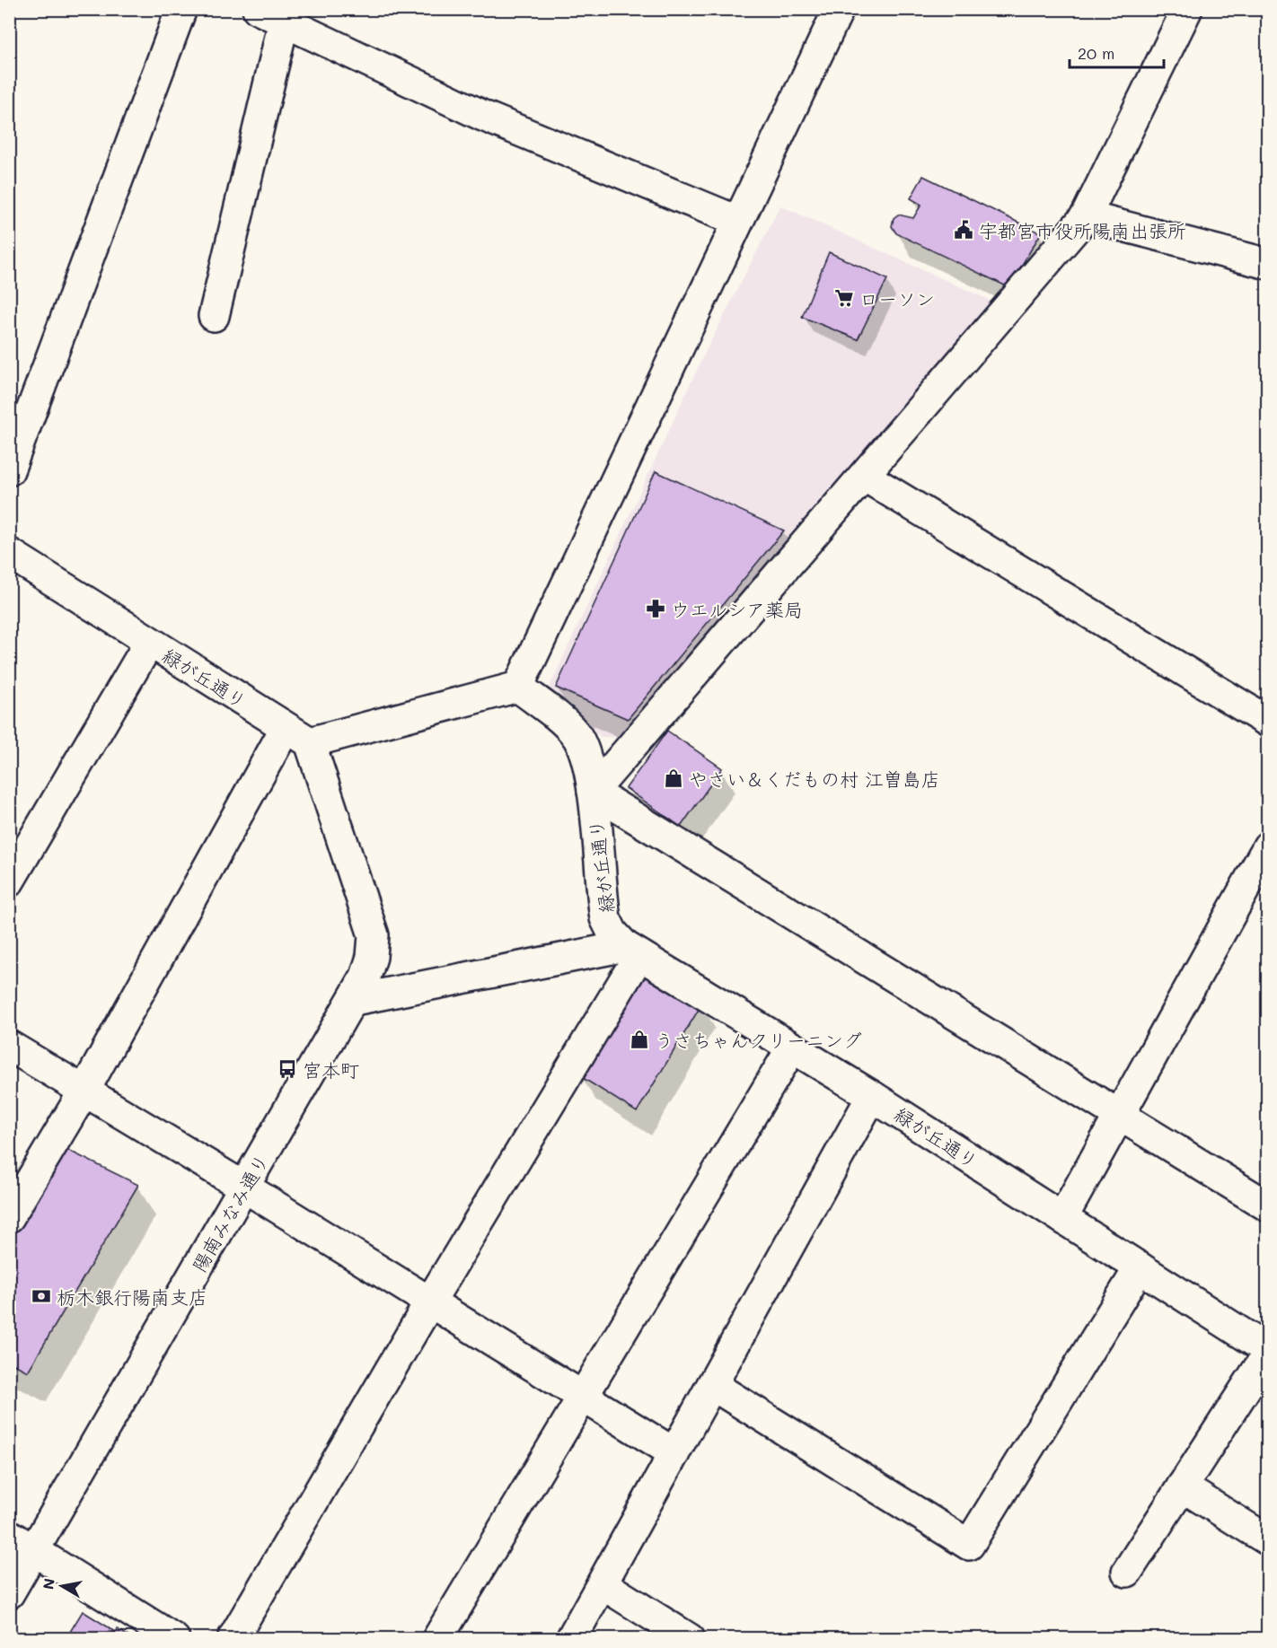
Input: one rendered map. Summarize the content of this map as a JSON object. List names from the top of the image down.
{
  "streets": {
    "street": ["緑が丘通り", "陽南みなみ通り"]
  },
  "crossings": [
    ["緑が丘通り", "陽南みなみ通り"]
  ],
  "places": {
    "public building": ["宇都宮市役所陽南出張所"],
    "supermarket": ["ローソン"],
    "pharmacy": ["ウエルシア薬局"],
    "shop": ["やさい＆くだもの村 江曽島店", "うさちゃんクリーニング"],
    "bus stop": ["宮本町"],
    "bank": ["栃木銀行陽南支店"]
  },
  "scale_bar": "20 m",
  "north": "left"
}
